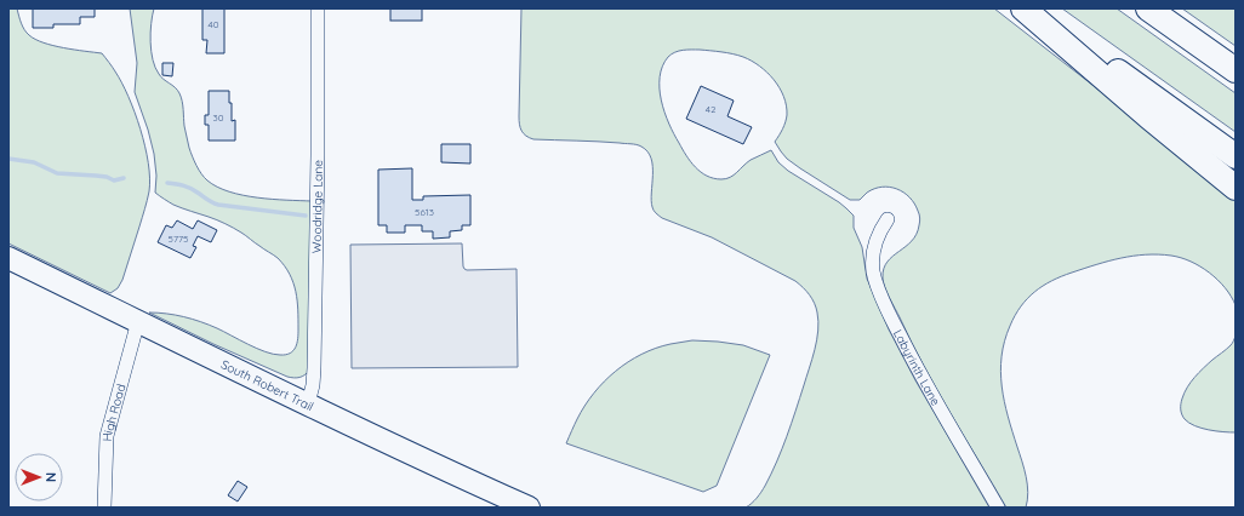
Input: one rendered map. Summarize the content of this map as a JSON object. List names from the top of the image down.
{
  "streets": {
    "main road": ["South Robert Trail"],
    "street": ["Woodridge Lane", "Labyrinth Lane", "High Road"]
  },
  "crossings": [
    ["Woodridge Lane", "South Robert Trail"],
    ["South Robert Trail", "High Road"]
  ],
  "house_numbers": [
    "40",
    "42",
    "30",
    "5613",
    "5775"
  ],
  "north": "right"
}
